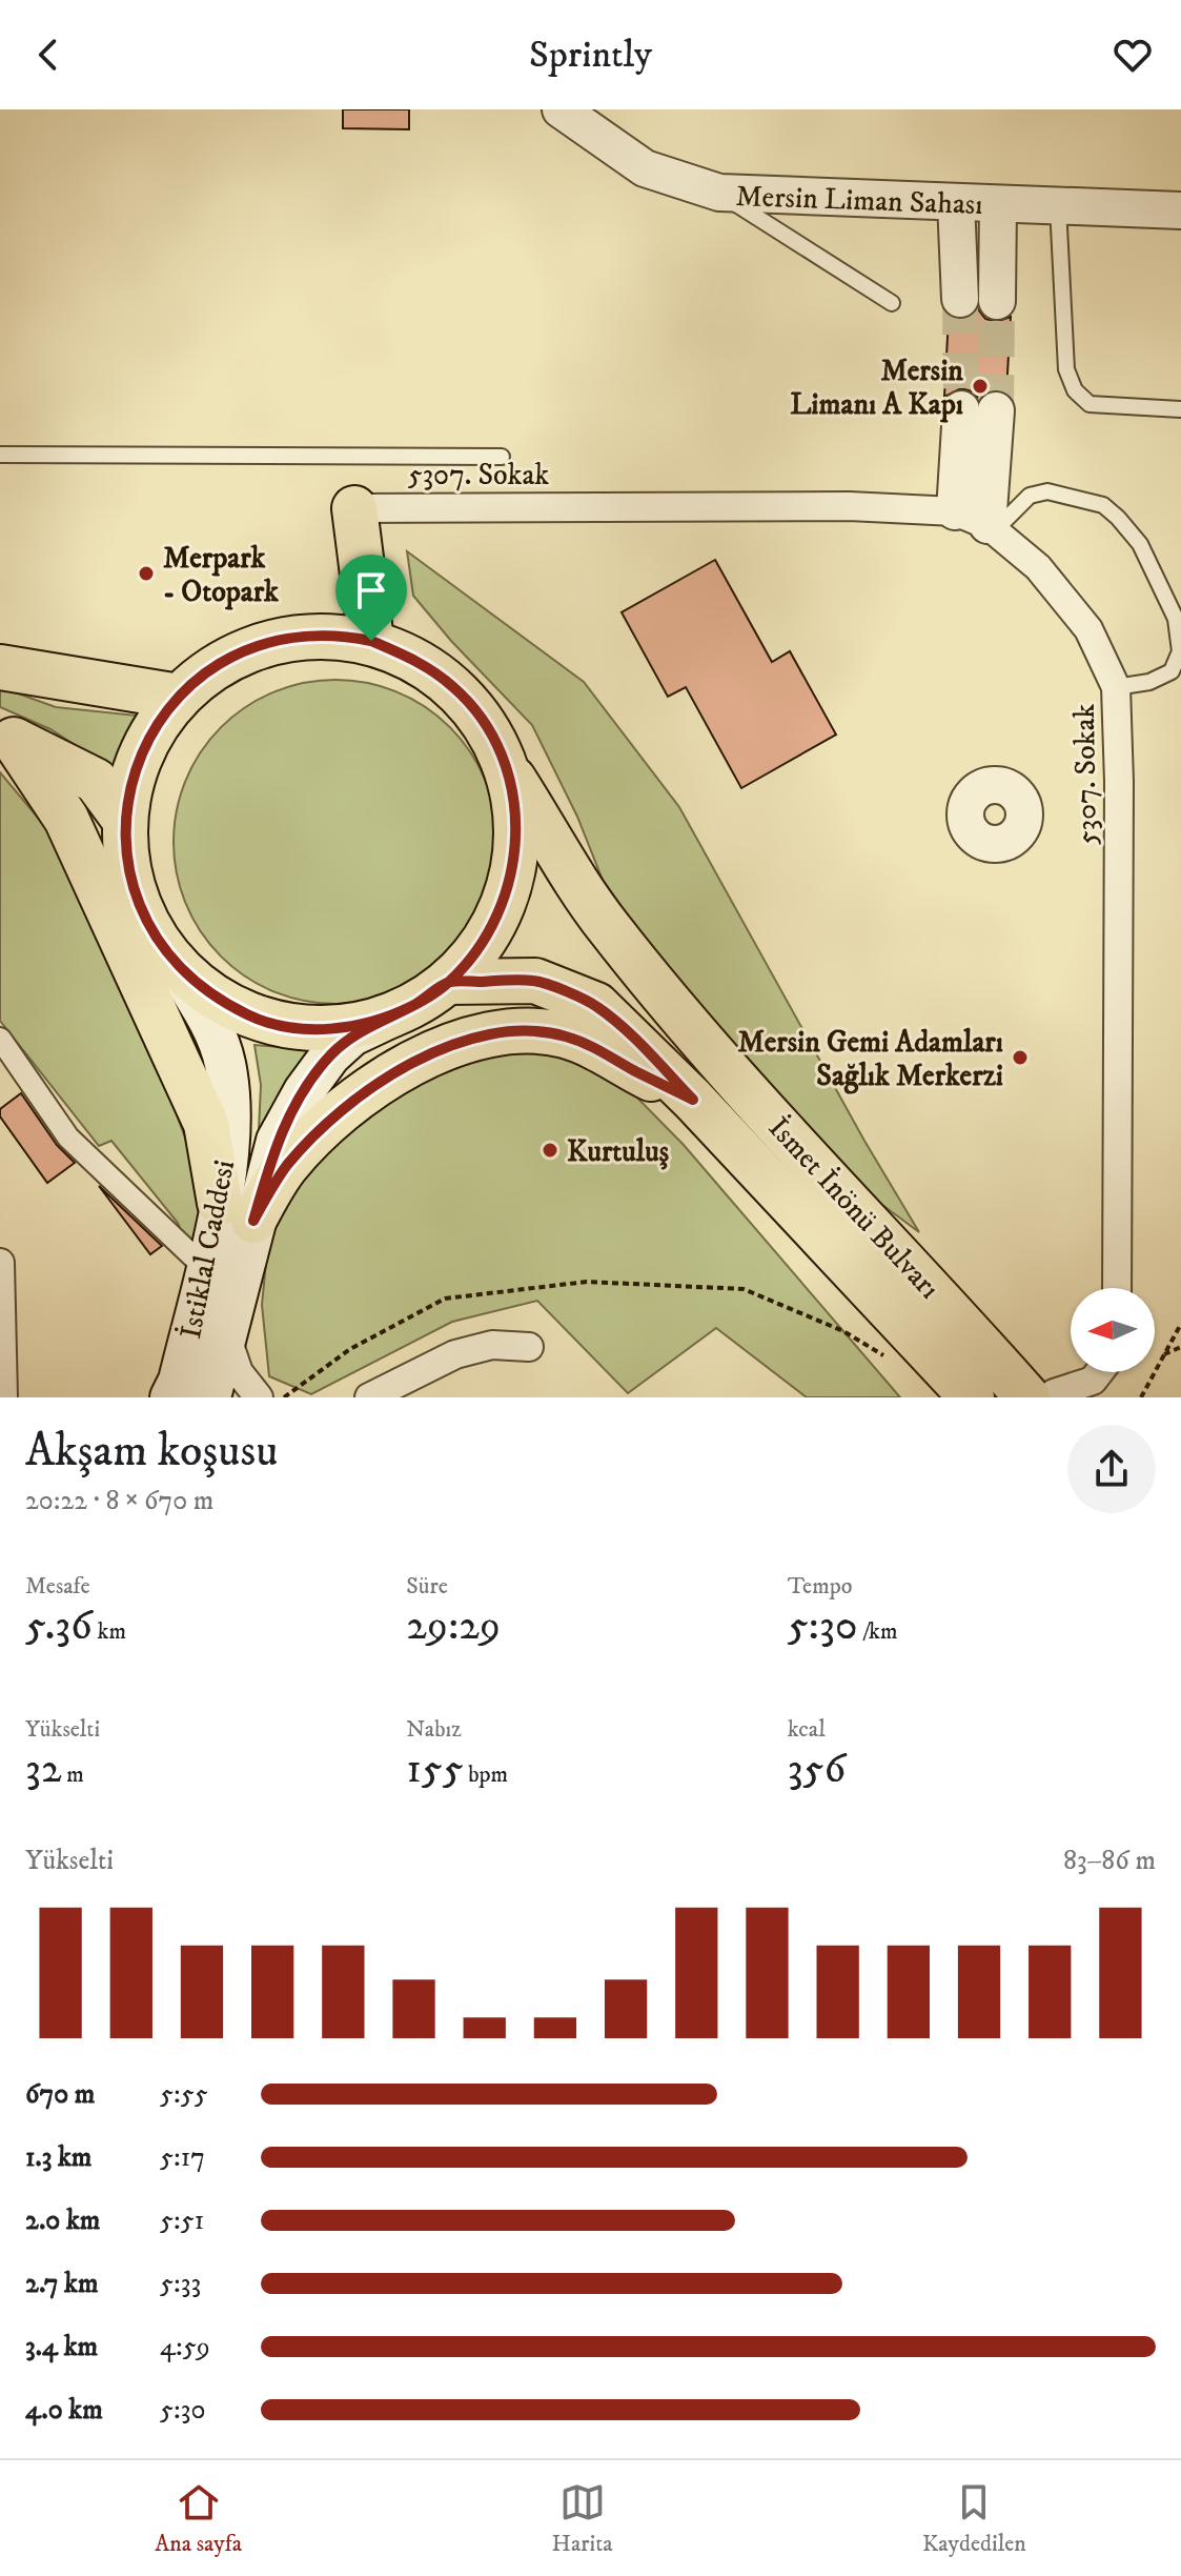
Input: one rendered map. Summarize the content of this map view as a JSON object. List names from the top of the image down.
{
  "streets": {
    "main road": ["İsmet İnönü Bulvarı", "İstiklal Caddesi"],
    "street": ["Mersin Liman Sahası", "5307. Sokak"]
  },
  "places": [
    "Mersin Limanı A Kapı",
    "Merpark - Otopark",
    "Mersin Gemi Adamları Sağlık Merkerzi",
    "Kurtuluş"
  ],
  "north": "left",
  "page": {
    "header": "Sprintly",
    "heading": ["Akşam koşusu", "20:22 · 8 × 670 m"],
    "stats": [
      ["Mesafe", "5.36 km"],
      ["Süre", "29:29"],
      ["Tempo", "5:30 /km"],
      ["Yükselti", "32 m"],
      ["Nabız", "155 bpm"],
      ["kcal", "356"]
    ],
    "chart": ["Yükselti", "83–86 m"],
    "list": [
      {
        "name": "670 m",
        "note": "5:55"
      },
      {
        "name": "1.3 km",
        "note": "5:17"
      },
      {
        "name": "2.0 km",
        "note": "5:51"
      },
      {
        "name": "2.7 km",
        "note": "5:33"
      },
      {
        "name": "3.4 km",
        "note": "4:59"
      },
      {
        "name": "4.0 km",
        "note": "5:30"
      }
    ],
    "tabs": ["Ana sayfa", "Harita", "Kaydedilen"]
  }
}
